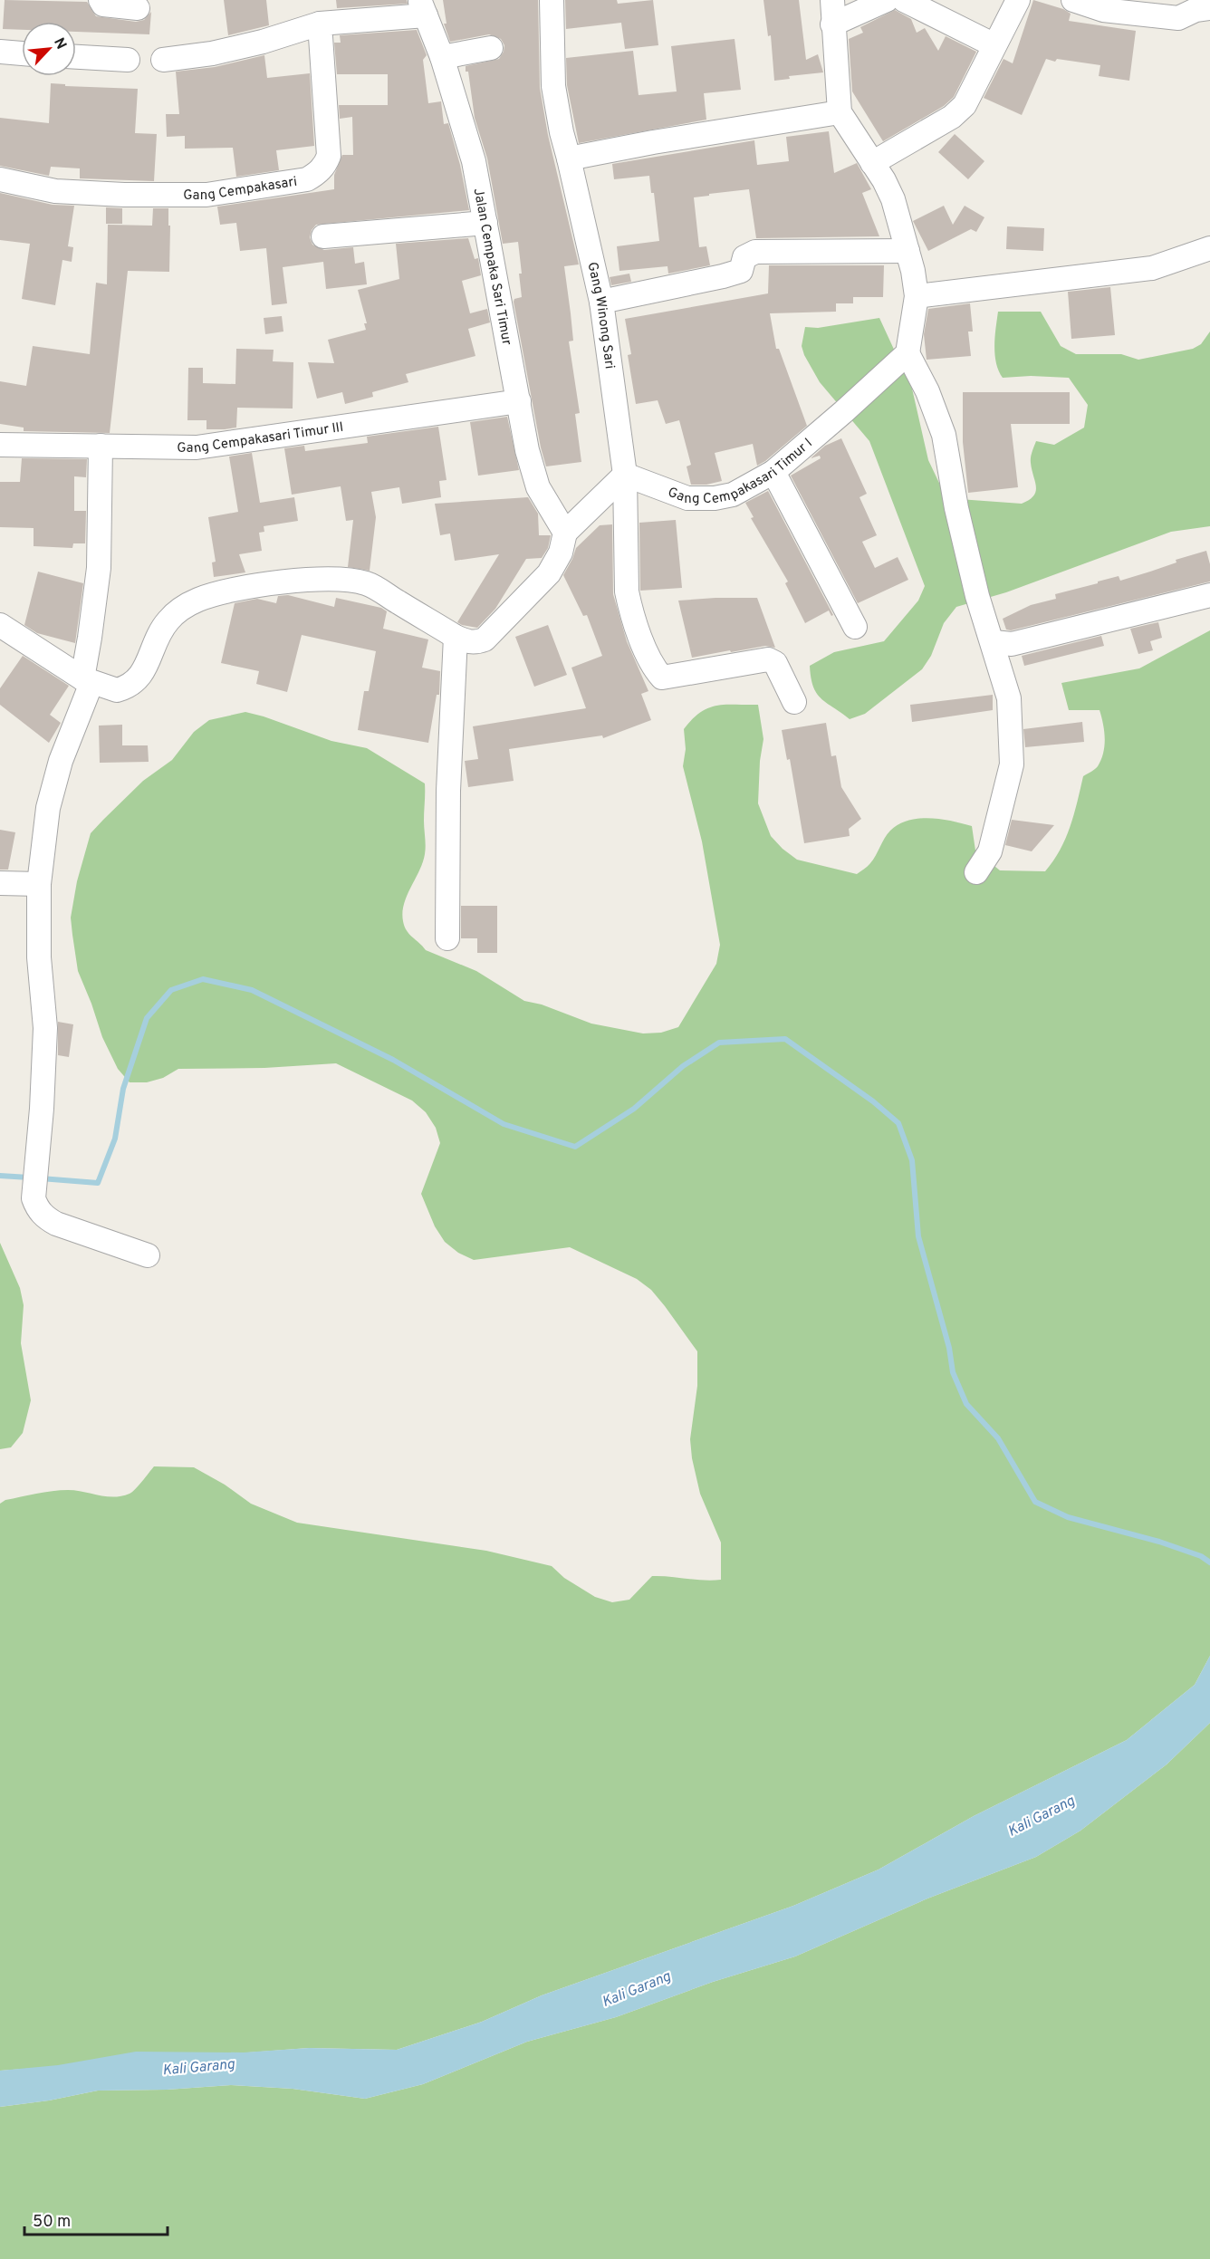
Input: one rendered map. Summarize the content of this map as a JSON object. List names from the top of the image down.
{
  "streets": {
    "street": [
      "Gang Cempakasari",
      "Jalan Cempaka Sari Timur",
      "Gang Winong Sari",
      "Gang Cempakasari Timur III",
      "Gang Cempakasari Timur I"
    ]
  },
  "crossings": [
    ["Jalan Cempaka Sari Timur", "Gang Cempakasari Timur III"],
    ["Gang Winong Sari", "Gang Cempakasari Timur I"]
  ],
  "water": ["Kali Garang"],
  "scale_bar": "50 m",
  "north": "top right"
}
